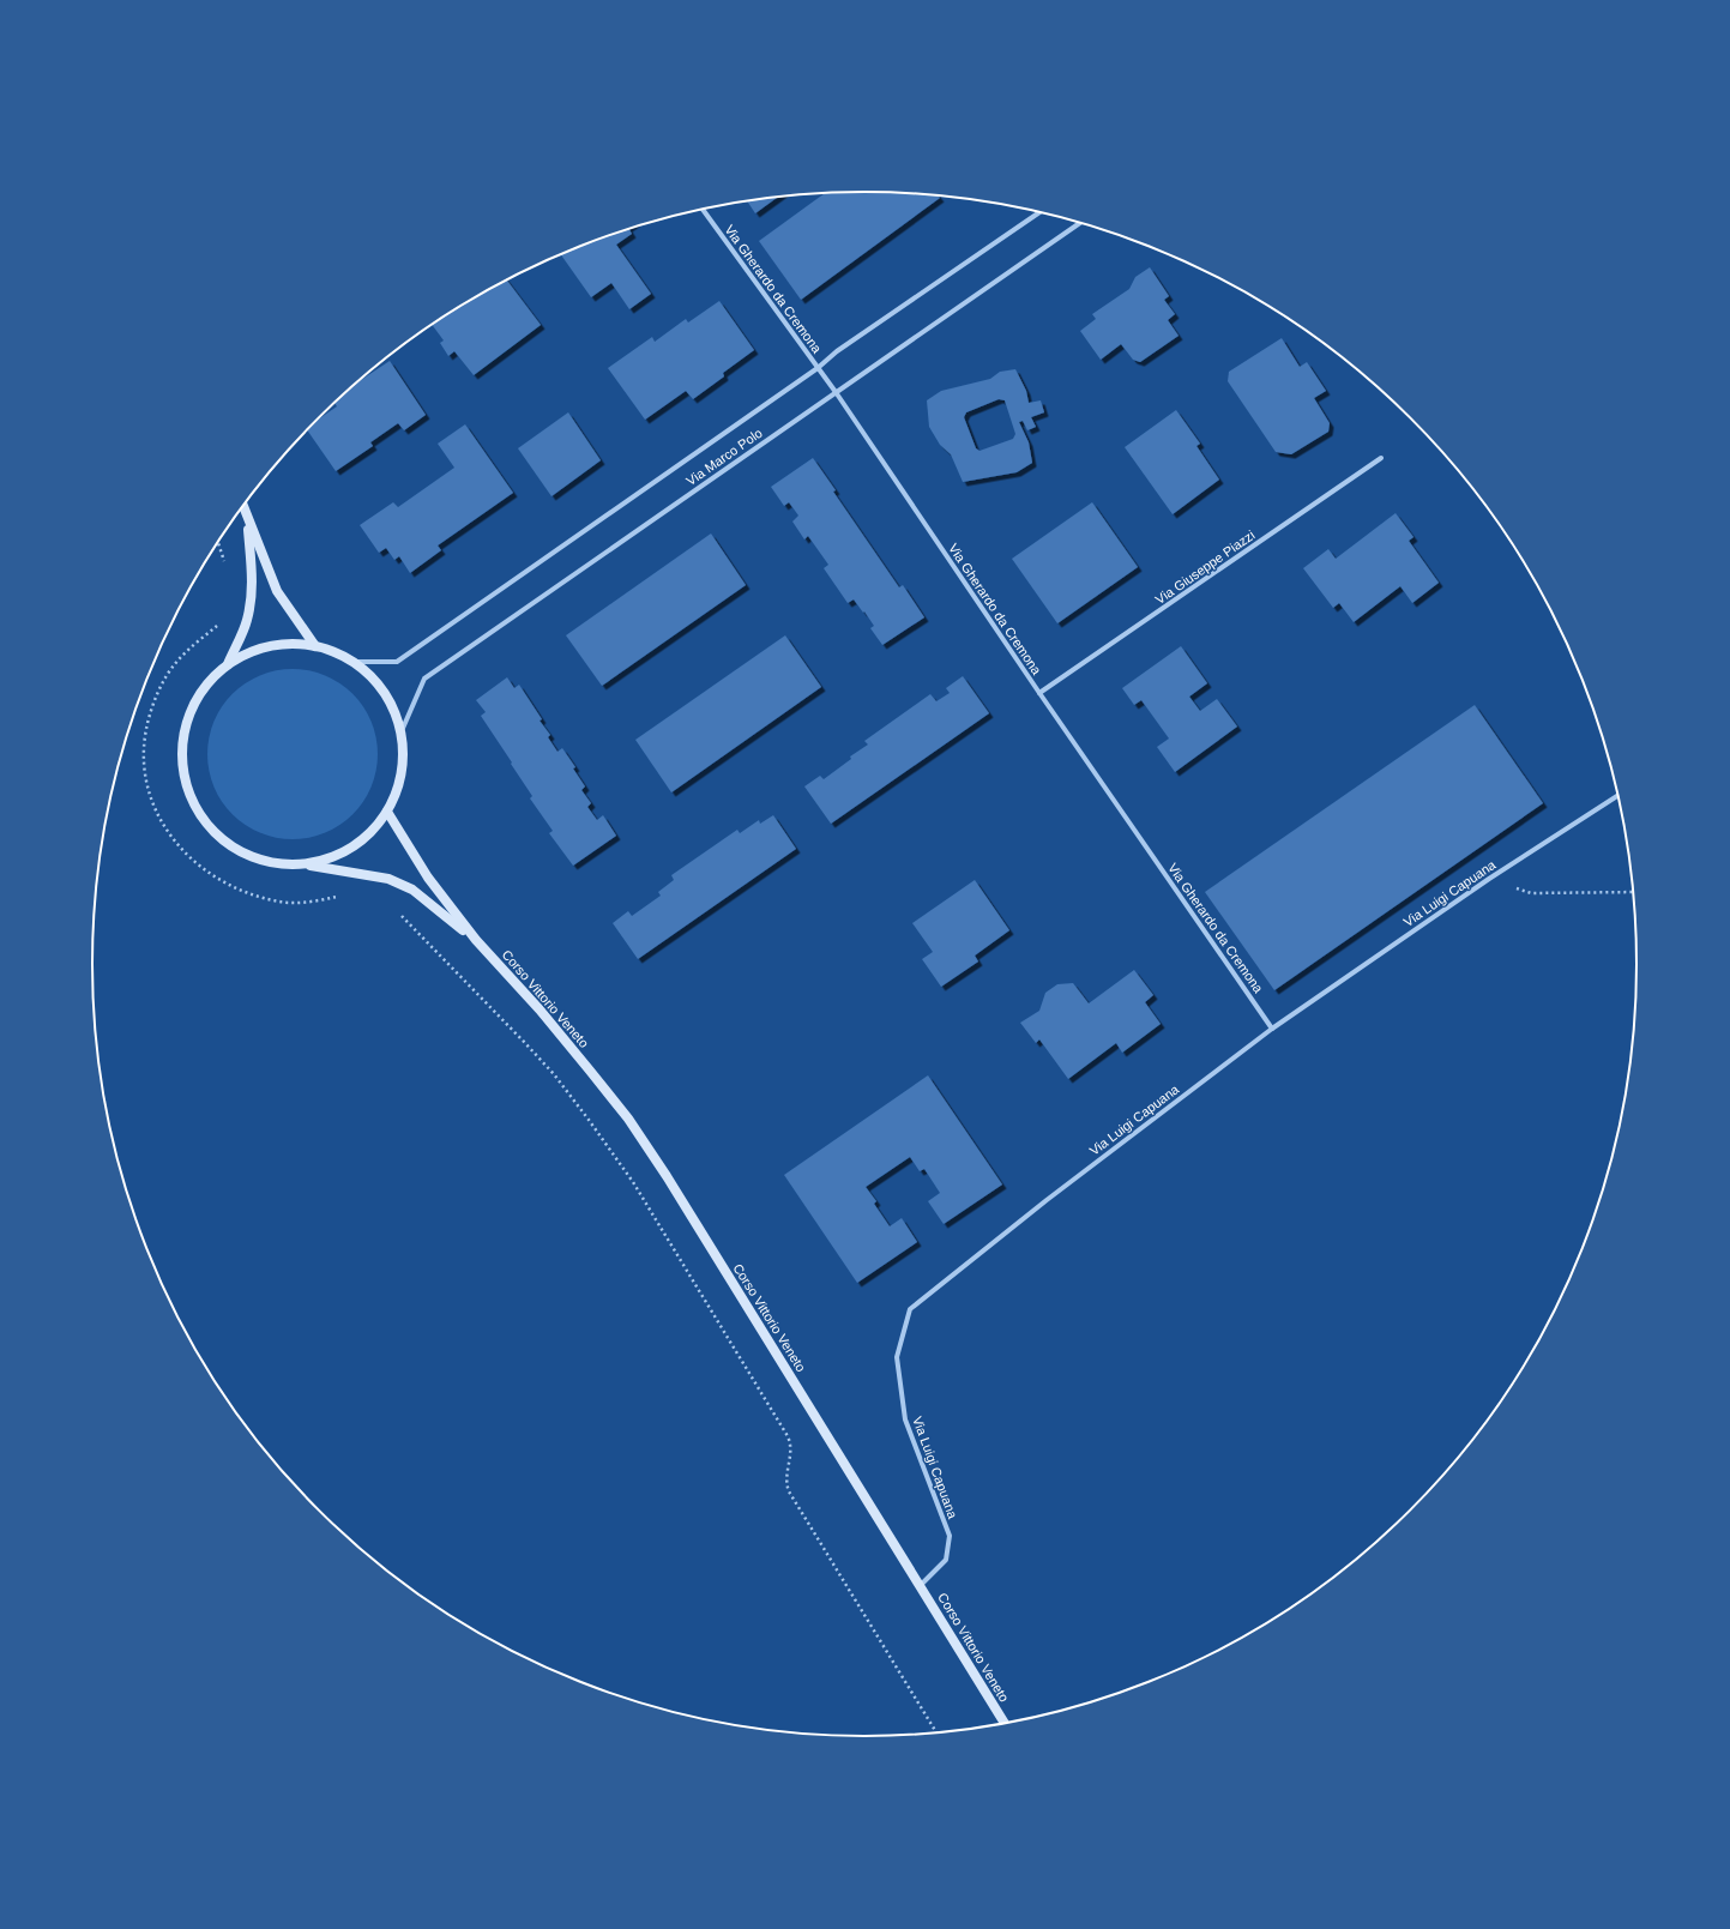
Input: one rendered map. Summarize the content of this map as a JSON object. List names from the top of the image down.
{
  "streets": {
    "main road": ["Corso Vittorio Veneto"],
    "street": [
      "Via Gherardo da Cremona",
      "Via Marco Polo",
      "Via Giuseppe Piazzi",
      "Via Luigi Capuana"
    ]
  },
  "crossings": [
    ["Via Gherardo da Cremona", "Via Marco Polo"],
    ["Via Gherardo da Cremona", "Via Giuseppe Piazzi"],
    ["Via Gherardo da Cremona", "Via Luigi Capuana"],
    ["Via Luigi Capuana", "Corso Vittorio Veneto"]
  ]
}
